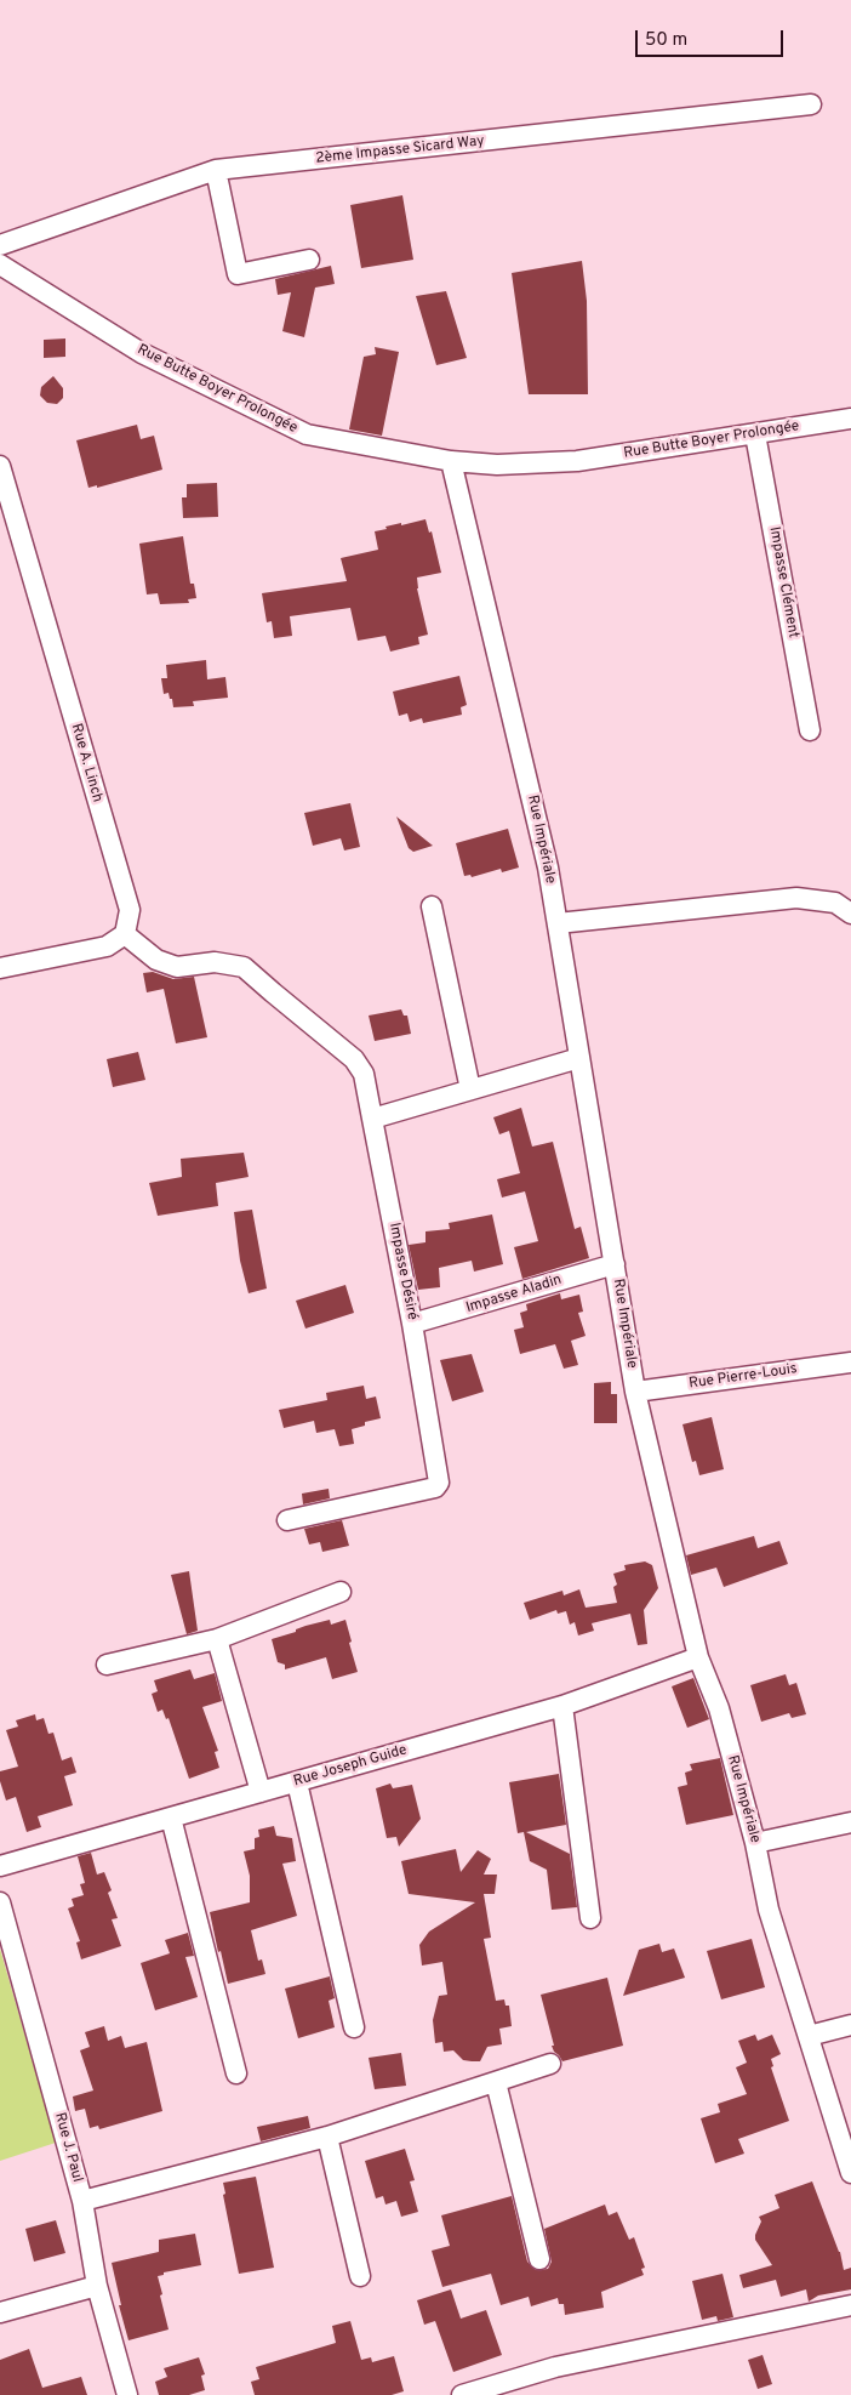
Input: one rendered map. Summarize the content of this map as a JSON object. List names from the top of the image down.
{
  "streets": {
    "street": [
      "2ème Impasse Sicard Way",
      "Rue Butte Boyer Prolongée",
      "Impasse Clément",
      "Rue A. Linch",
      "Rue Impériale",
      "Impasse Désiré",
      "Impasse Aladin",
      "Rue Pierre-Louis",
      "Rue Joseph Guide",
      "Rue J. Paul"
    ]
  },
  "crossings": [
    ["Rue Butte Boyer Prolongée", "Impasse Clément"],
    ["Rue Butte Boyer Prolongée", "Rue Impériale"],
    ["Rue A. Linch", "Impasse Désiré"],
    ["Rue Impériale", "Impasse Aladin"],
    ["Rue Impériale", "Rue Pierre-Louis"],
    ["Rue Impériale", "Rue Joseph Guide"],
    ["Impasse Désiré", "Impasse Aladin"]
  ],
  "scale_bar": "50 m"
}
